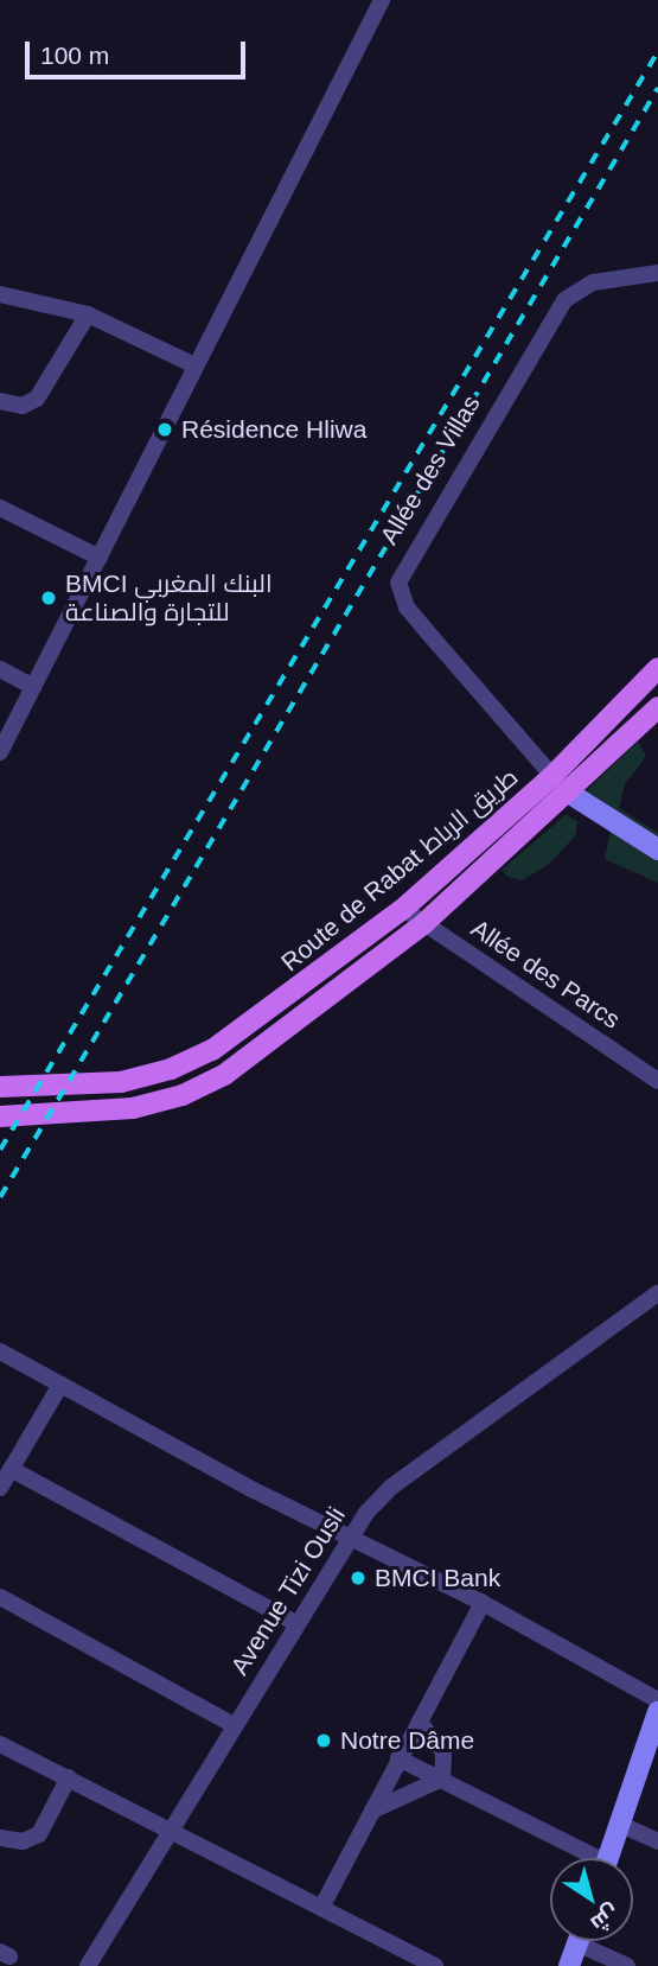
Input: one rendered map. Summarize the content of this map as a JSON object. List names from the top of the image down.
{
  "streets": {
    "main road": ["Route de Rabat طريق الرباط"],
    "street": ["Allée des Villas", "Allée des Parcs", "Avenue Tizi Ousli"]
  },
  "crossings": [
    ["Allée des Villas", "Route de Rabat طريق الرباط"],
    ["Route de Rabat طريق الرباط", "Allée des Parcs"]
  ],
  "places": [
    "Résidence Hliwa",
    "BMCI البنك المغربي للتجارة والصناعة",
    "BMCI Bank",
    "Notre Dâme"
  ],
  "scale_bar": "100 m",
  "north": "bottom right"
}
